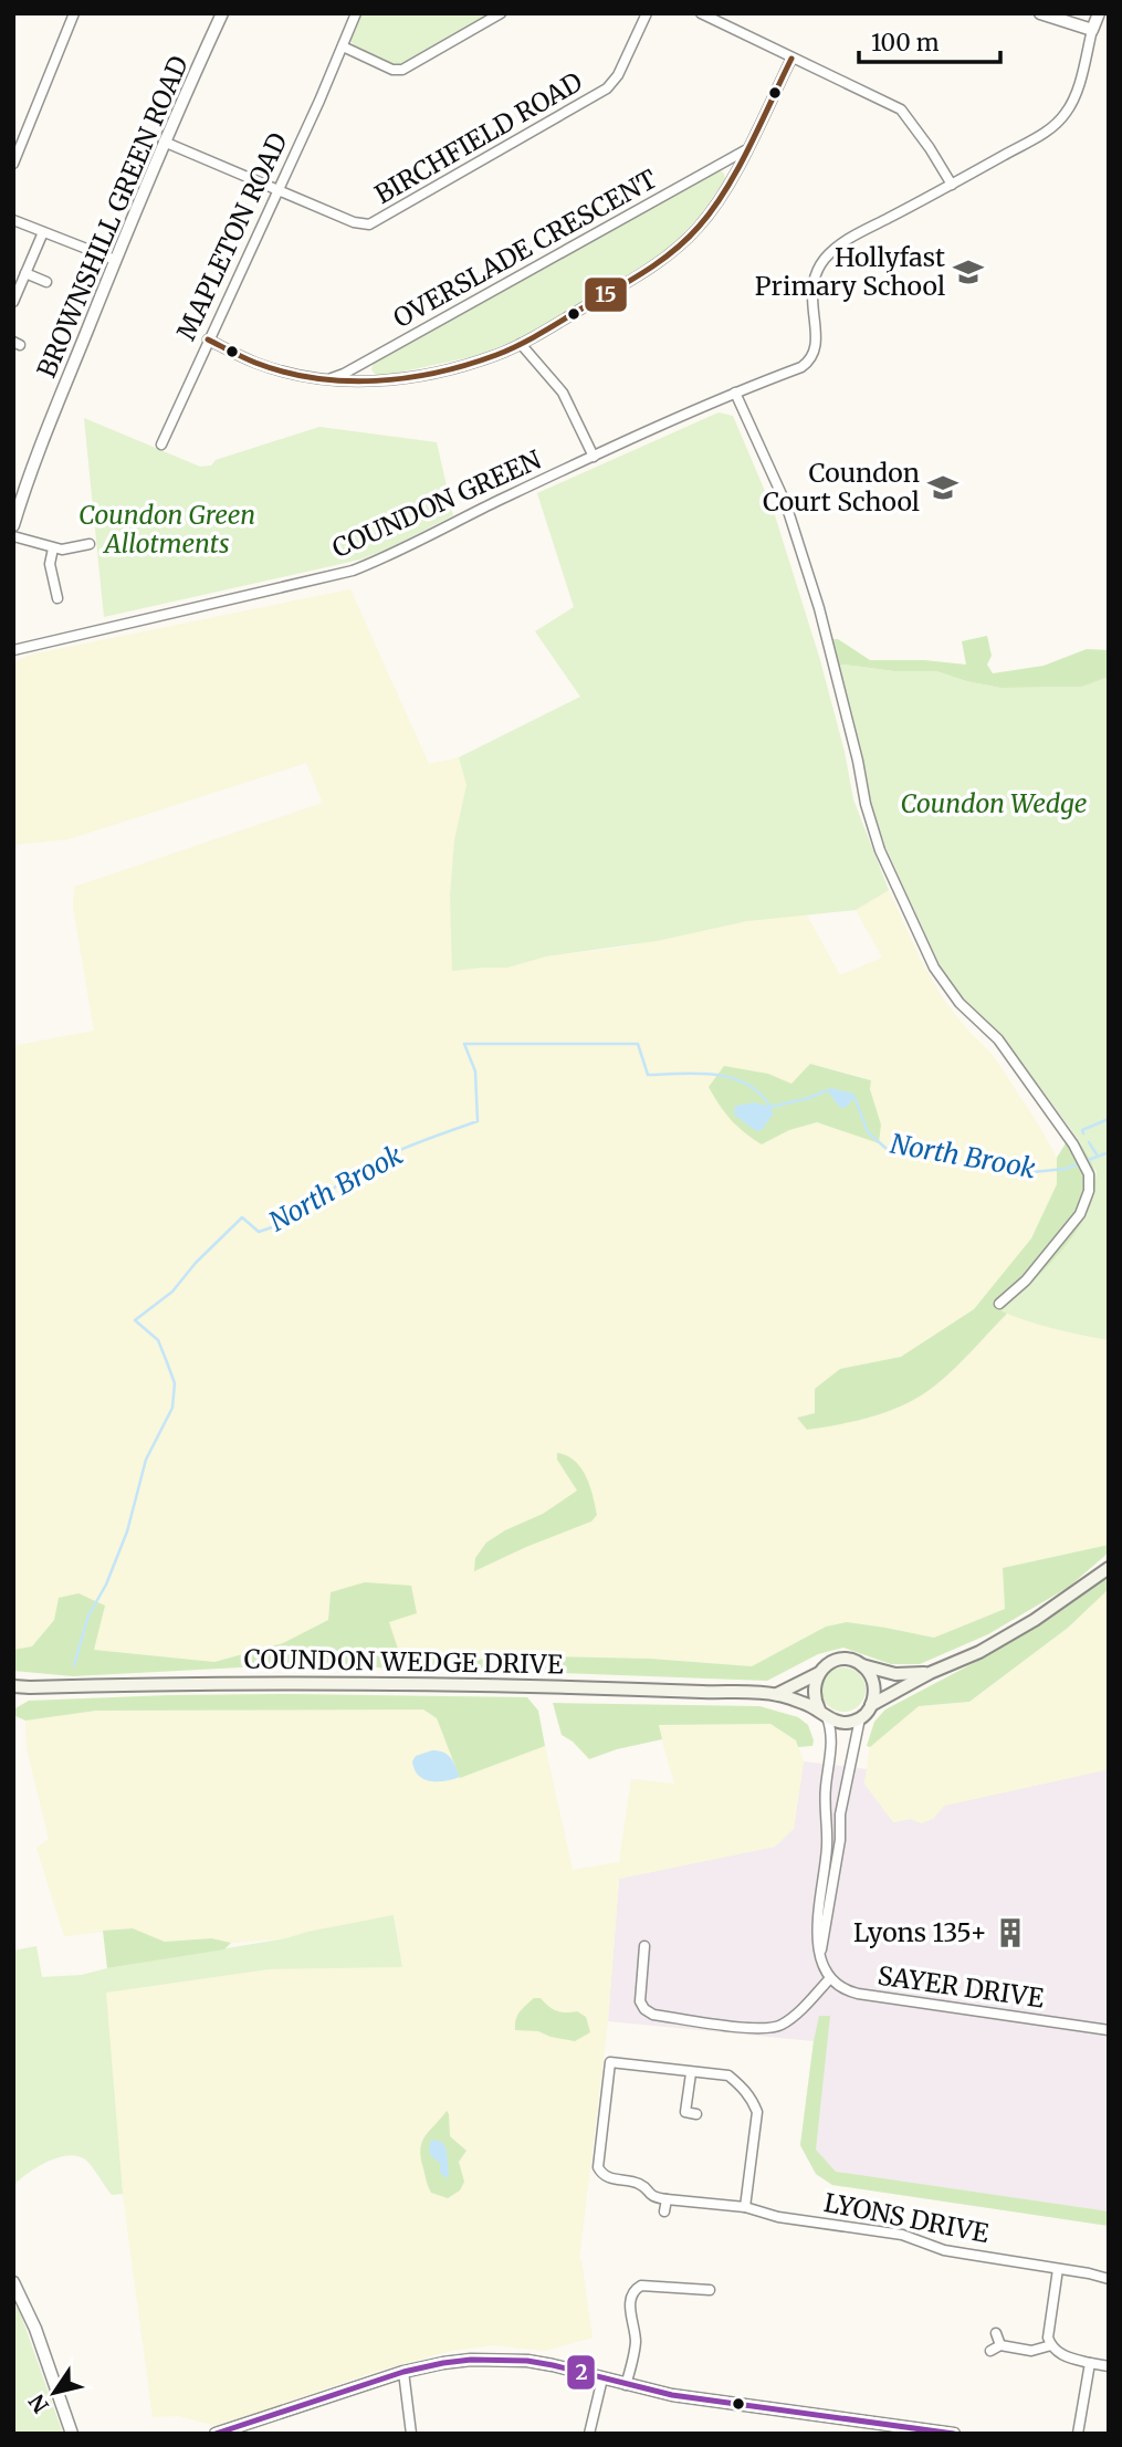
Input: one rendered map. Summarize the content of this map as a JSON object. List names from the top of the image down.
{
  "streets": {
    "main road": ["COUNDON WEDGE DRIVE"],
    "street": [
      "BIRCHFIELD ROAD",
      "BROWNSHILL GREEN ROAD",
      "MAPLETON ROAD",
      "OVERSLADE CRESCENT",
      "COUNDON GREEN",
      "SAYER DRIVE",
      "LYONS DRIVE"
    ]
  },
  "crossings": [
    ["BIRCHFIELD ROAD", "BROWNSHILL GREEN ROAD"],
    ["BIRCHFIELD ROAD", "MAPLETON ROAD"]
  ],
  "water": ["North Brook"],
  "parks": ["Coundon Green Allotments", "Coundon Wedge"],
  "places": {
    "school or university": ["Hollyfast Primary School", "Coundon Court School"],
    "building": ["Lyons 135+"]
  },
  "lines": ["transit line 15", "transit line 2"],
  "scale_bar": "100 m",
  "north": "bottom left"
}
